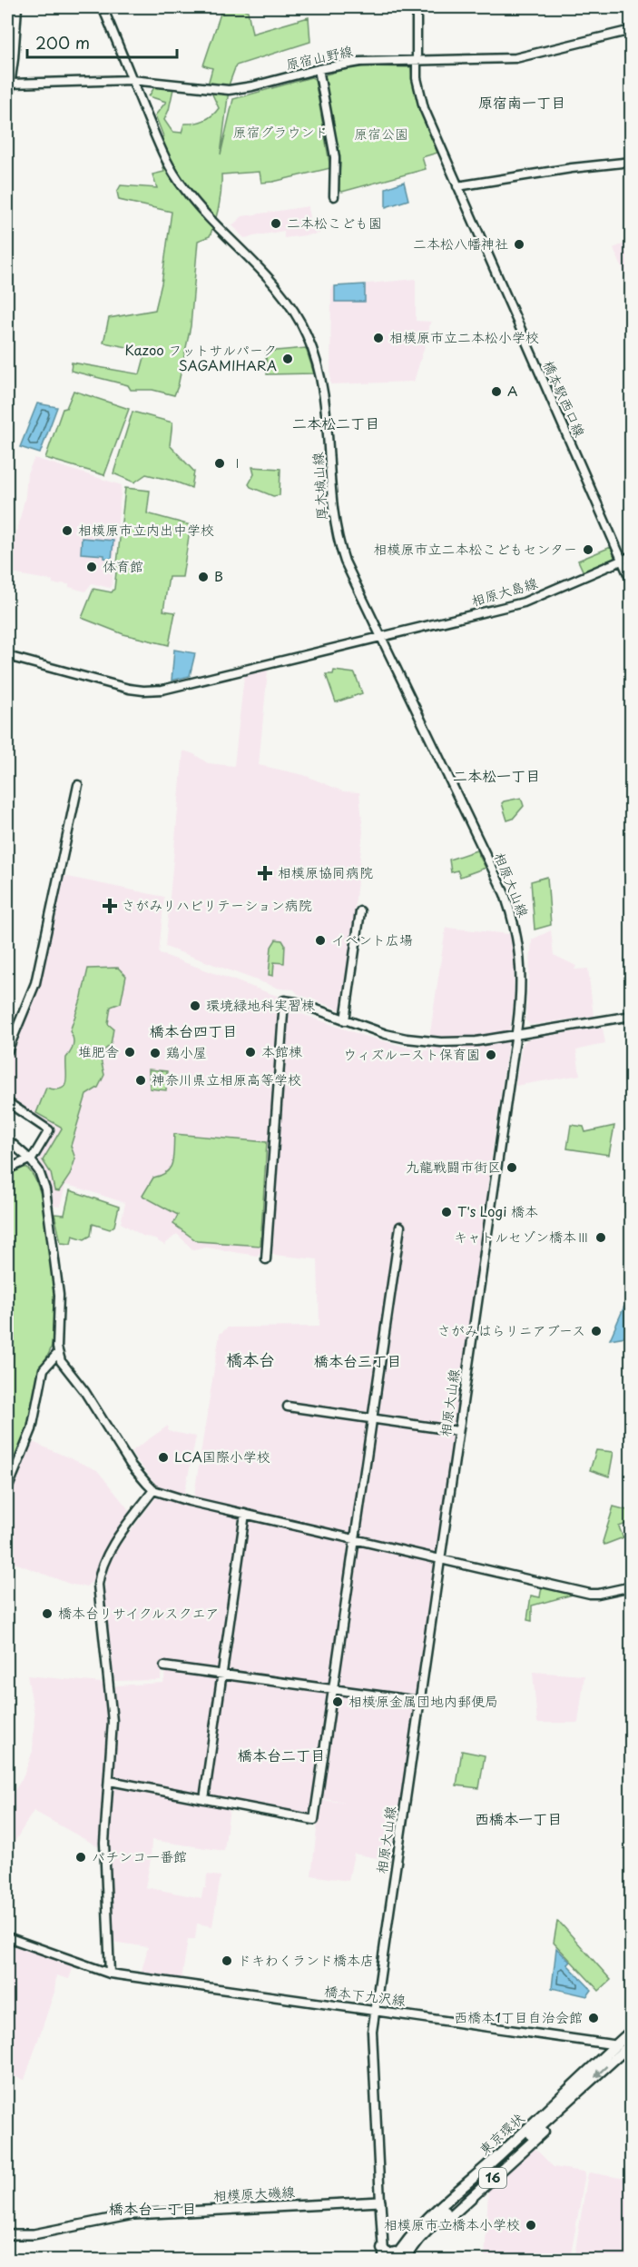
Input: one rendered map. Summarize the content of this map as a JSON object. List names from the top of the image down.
{
  "streets": {
    "highway": ["東京環状", "16"],
    "main road": ["相模原大磯線"],
    "street": [
      "原宿山野線",
      "橋本駅西口線",
      "厚木城山線",
      "相原大島線",
      "相原大山線",
      "橋本下九沢線"
    ]
  },
  "crossings": [
    ["原宿山野線", "橋本駅西口線"],
    ["原宿山野線", "厚木城山線"],
    ["橋本駅西口線", "相原大島線"],
    ["厚木城山線", "相原大島線"],
    ["厚木城山線", "相原大山線"],
    ["相原大島線", "相原大山線"],
    ["相原大山線", "橋本下九沢線"],
    ["相原大山線", "相模原大磯線"],
    ["橋本下九沢線", "東京環状"],
    ["東京環状", "16"]
  ],
  "districts": [
    "原宿南一丁目",
    "二本松二丁目",
    "二本松一丁目",
    "橋本台四丁目",
    "橋本台",
    "橋本台三丁目",
    "橋本台二丁目",
    "西橋本一丁目",
    "橋本台一丁目"
  ],
  "parks": ["原宿グラウンド", "原宿公園"],
  "places": {
    "other": [
      "二本松こども園",
      "二本松八幡神社",
      "相模原市立二本松小学校",
      "Kazoo フットサルパーク SAGAMIHARA",
      "A",
      "Ⅰ",
      "相模原市立内出中学校",
      "相模原市立二本松こどもセンター",
      "体育館",
      "B",
      "イベント広場",
      "環境緑地科実習棟",
      "堆肥舎",
      "本館棟",
      "鶏小屋",
      "ウィズルースト保育園",
      "神奈川県立相原高等学校",
      "九龍戦闘市街区",
      "T's Logi 橋本",
      "キャトルセゾン橋本Ⅲ",
      "さがみはらリニアブース",
      "LCA国際小学校",
      "橋本台リサイクルスクエア",
      "相模原金属団地内郵便局",
      "パチンコ一番館",
      "ドキわくランド橋本店",
      "西橋本1丁目自治会館",
      "相模原市立橋本小学校"
    ],
    "health": ["相模原協同病院", "さがみリハビリテーション病院"]
  },
  "scale_bar": "200 m"
}
